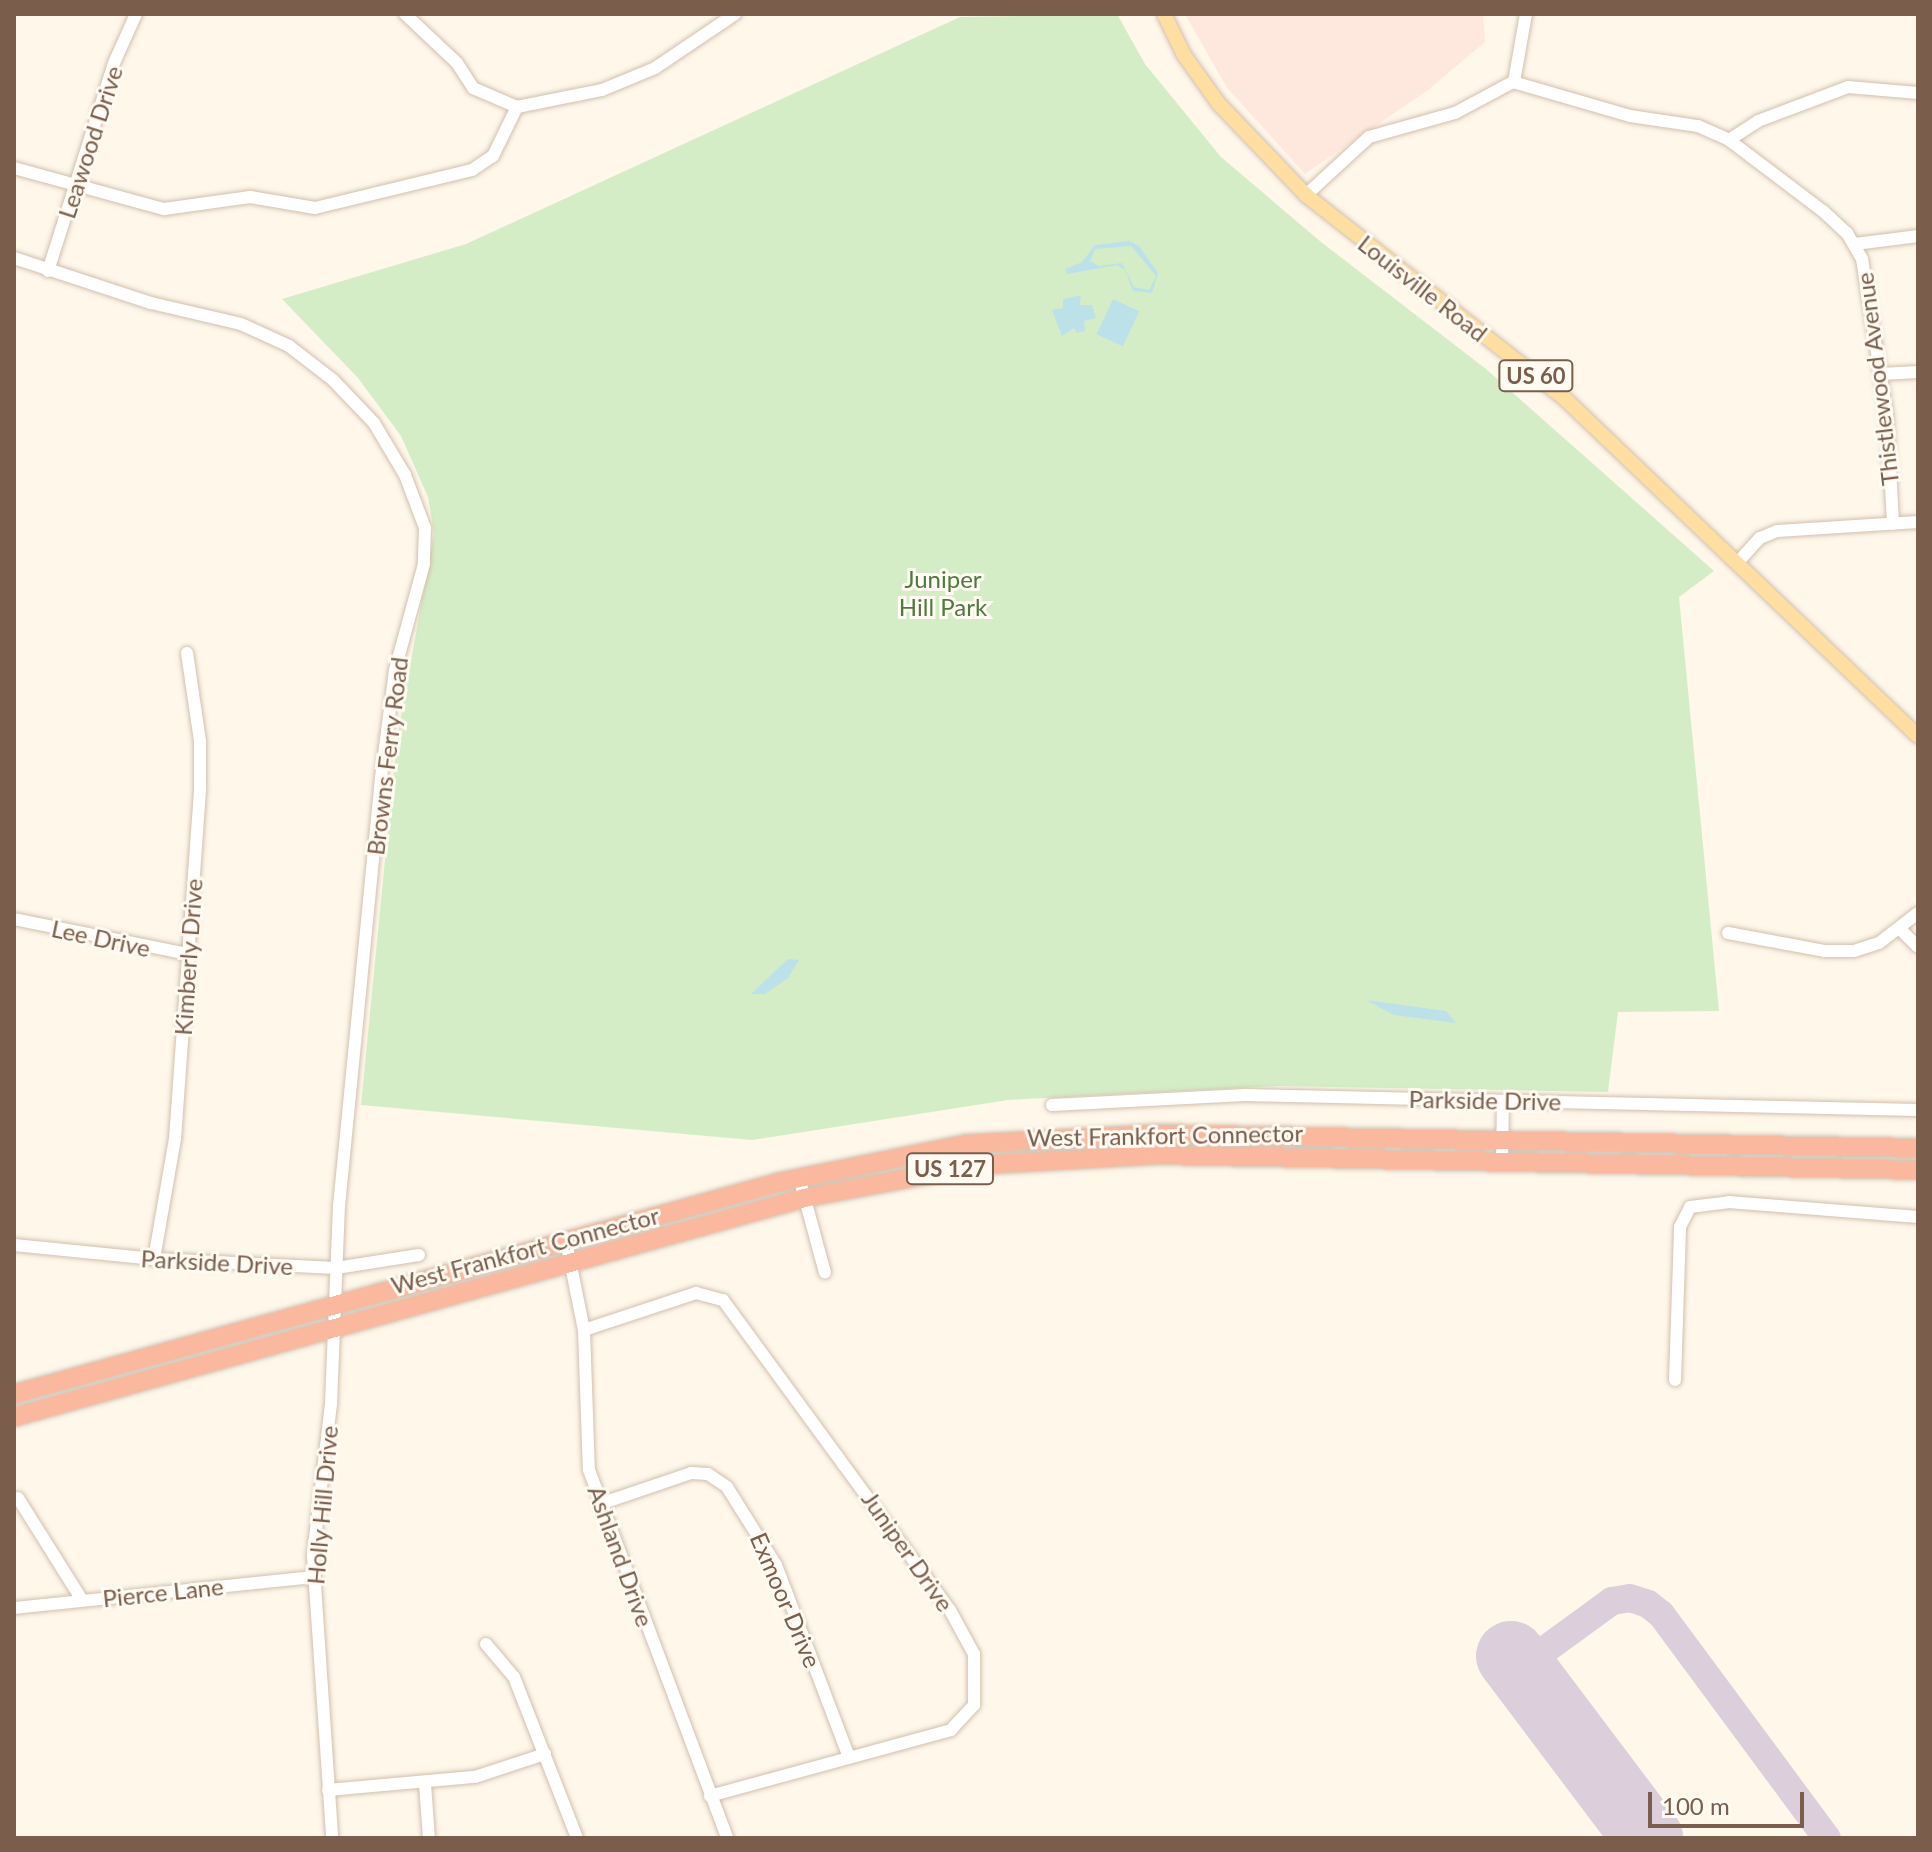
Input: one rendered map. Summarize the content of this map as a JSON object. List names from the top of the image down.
{
  "streets": {
    "highway": ["West Frankfort Connector", "US 127"],
    "main road": ["Louisville Road", "US 60"],
    "street": [
      "Leawood Drive",
      "Thistlewood Avenue",
      "Browns Ferry Road",
      "Lee Drive",
      "Kimberly Drive",
      "Parkside Drive",
      "Holly Hill Drive",
      "Juniper Drive",
      "Ashland Drive",
      "Pierce Lane",
      "Exmoor Drive"
    ]
  },
  "crossings": [
    ["Leawood Drive", "Browns Ferry Road"],
    ["Browns Ferry Road", "Parkside Drive"],
    ["Browns Ferry Road", "Holly Hill Drive"],
    ["Lee Drive", "Kimberly Drive"],
    ["Kimberly Drive", "Parkside Drive"],
    ["Parkside Drive", "Holly Hill Drive"],
    ["West Frankfort Connector", "Holly Hill Drive"],
    ["West Frankfort Connector", "Ashland Drive"],
    ["Holly Hill Drive", "Pierce Lane"],
    ["Juniper Drive", "Ashland Drive"],
    ["Juniper Drive", "Exmoor Drive"],
    ["Ashland Drive", "Exmoor Drive"]
  ],
  "parks": ["Juniper Hill Park"],
  "scale_bar": "100 m"
}
